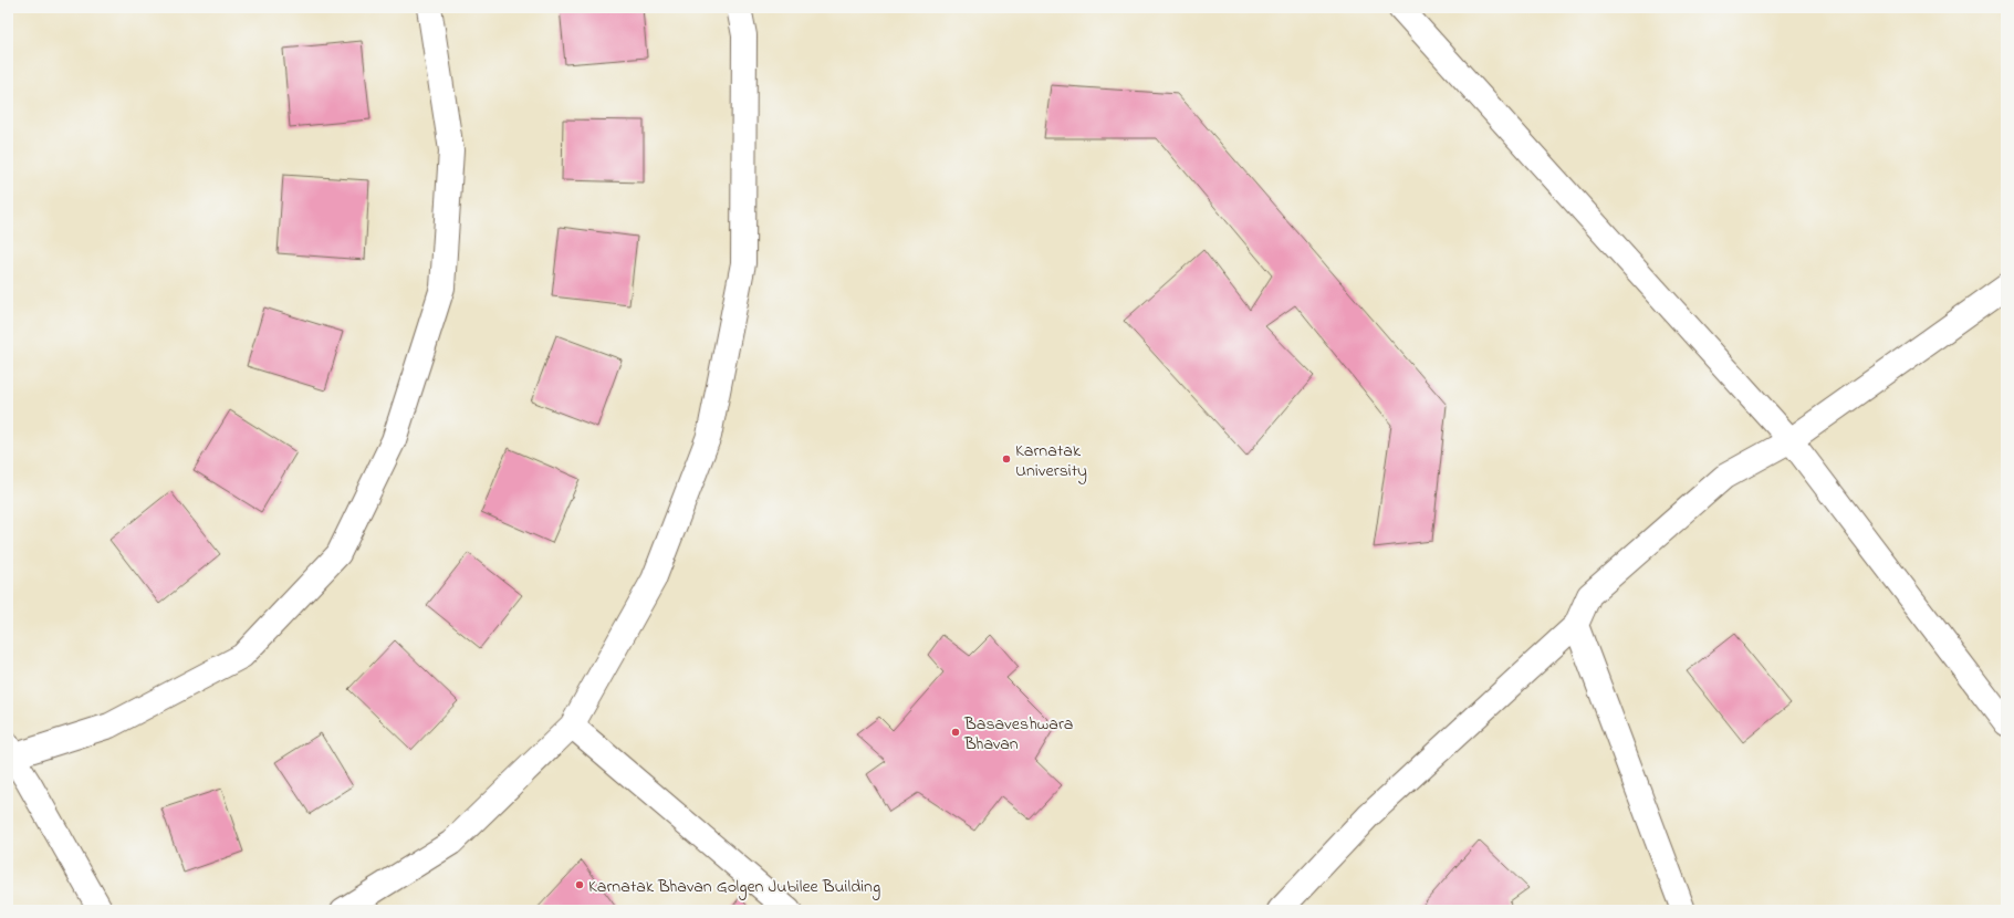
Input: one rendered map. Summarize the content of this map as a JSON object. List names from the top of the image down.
{
  "places": ["Karnatak University", "Basaveshwara Bhavan", "Karnatak Bhavan Golgen Jubilee Building"]
}
